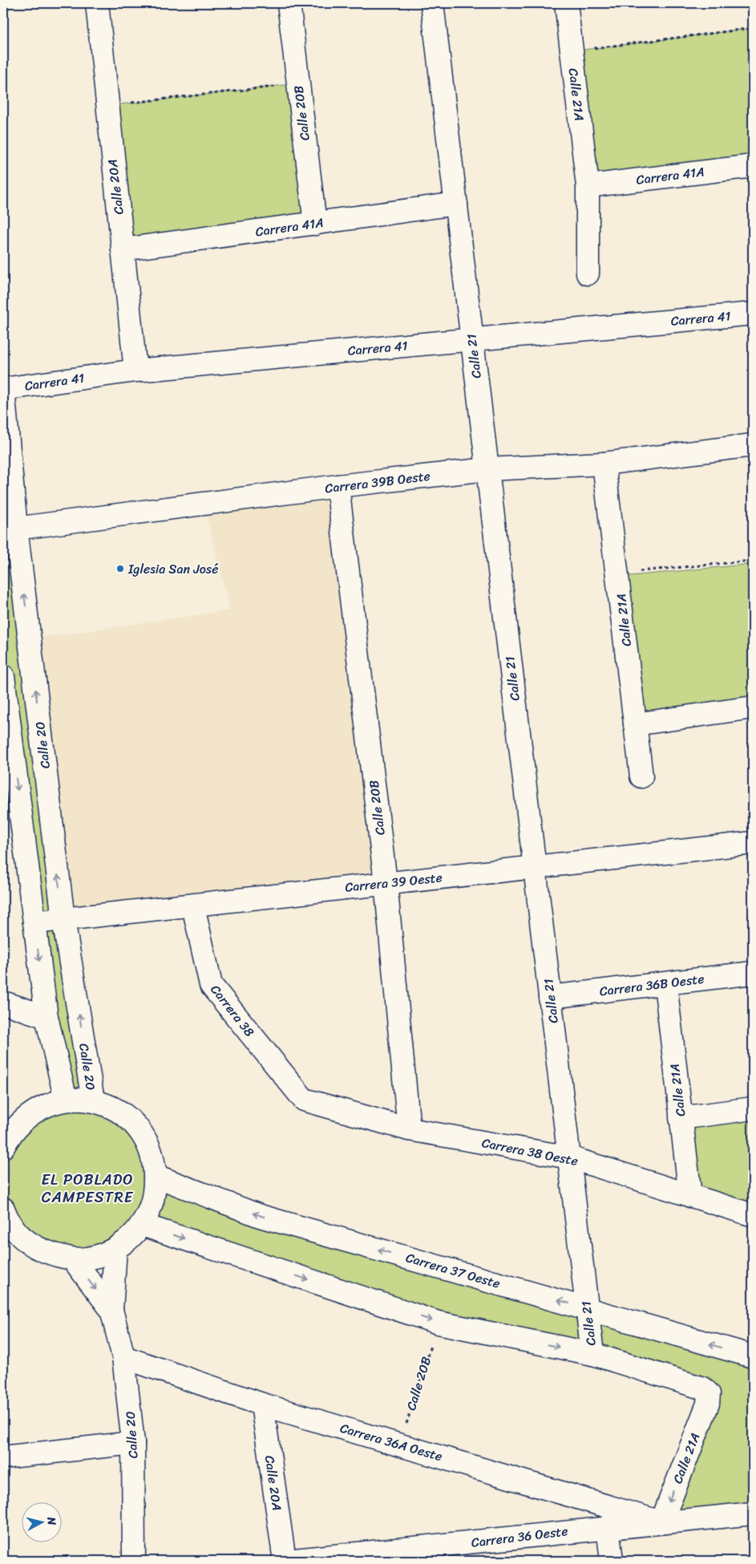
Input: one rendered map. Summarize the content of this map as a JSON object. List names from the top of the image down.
{
  "streets": {
    "street": [
      "Calle 21A",
      "Calle 20B",
      "Carrera 41A",
      "Calle 20A",
      "Carrera 41",
      "Calle 21",
      "Carrera 39B Oeste",
      "Calle 20",
      "Carrera 39 Oeste",
      "Carrera 36B Oeste",
      "Carrera 38",
      "Carrera 38 Oeste",
      "Carrera 37 Oeste",
      "Carrera 36A Oeste",
      "Carrera 36 Oeste"
    ]
  },
  "crossings": [
    ["Calle 21A", "Carrera 41A"],
    ["Calle 21A", "Calle 21"],
    ["Calle 21A", "Carrera 39B Oeste"],
    ["Calle 21A", "Carrera 36B Oeste"],
    ["Calle 21A", "Carrera 38 Oeste"],
    ["Calle 21A", "Carrera 36A Oeste"],
    ["Calle 21A", "Carrera 36 Oeste"],
    ["Calle 20B", "Carrera 41A"],
    ["Calle 20B", "Carrera 39B Oeste"],
    ["Calle 20B", "Carrera 39 Oeste"],
    ["Calle 20B", "Carrera 38 Oeste"],
    ["Calle 20B", "Carrera 36A Oeste"],
    ["Carrera 41A", "Calle 20A"],
    ["Carrera 41A", "Calle 21"],
    ["Calle 20A", "Carrera 41"],
    ["Calle 20A", "Carrera 36A Oeste"],
    ["Calle 20A", "Carrera 36 Oeste"],
    ["Carrera 41", "Calle 21"],
    ["Carrera 41", "Calle 20"],
    ["Calle 21", "Carrera 39B Oeste"],
    ["Calle 21", "Carrera 39 Oeste"],
    ["Calle 21", "Carrera 36B Oeste"],
    ["Calle 21", "Carrera 38 Oeste"],
    ["Calle 21", "Carrera 37 Oeste"],
    ["Carrera 39B Oeste", "Calle 20"],
    ["Calle 20", "Carrera 39 Oeste"],
    ["Calle 20", "Carrera 36A Oeste"],
    ["Carrera 39 Oeste", "Carrera 38"],
    ["Carrera 38", "Carrera 38 Oeste"],
    ["Carrera 36A Oeste", "Carrera 36 Oeste"]
  ],
  "districts": ["EL POBLADO CAMPESTRE"],
  "places": ["Iglesia San José"],
  "north": "right"
}
